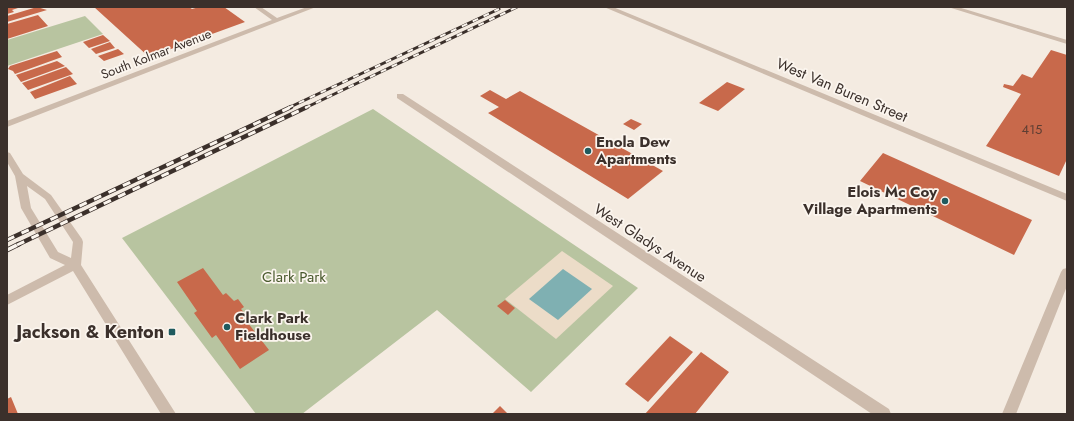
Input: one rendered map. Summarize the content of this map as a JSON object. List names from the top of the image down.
{
  "streets": {
    "street": ["South Kolmar Avenue", "West Van Buren Street", "West Gladys Avenue"]
  },
  "parks": ["Clark Park"],
  "places": {
    "other": ["Enola Dew Apartments", "Elois Mc Coy Village Apartments", "Clark Park Fieldhouse"],
    "transit": ["Jackson & Kenton"]
  },
  "house_numbers": ["415"]
}
